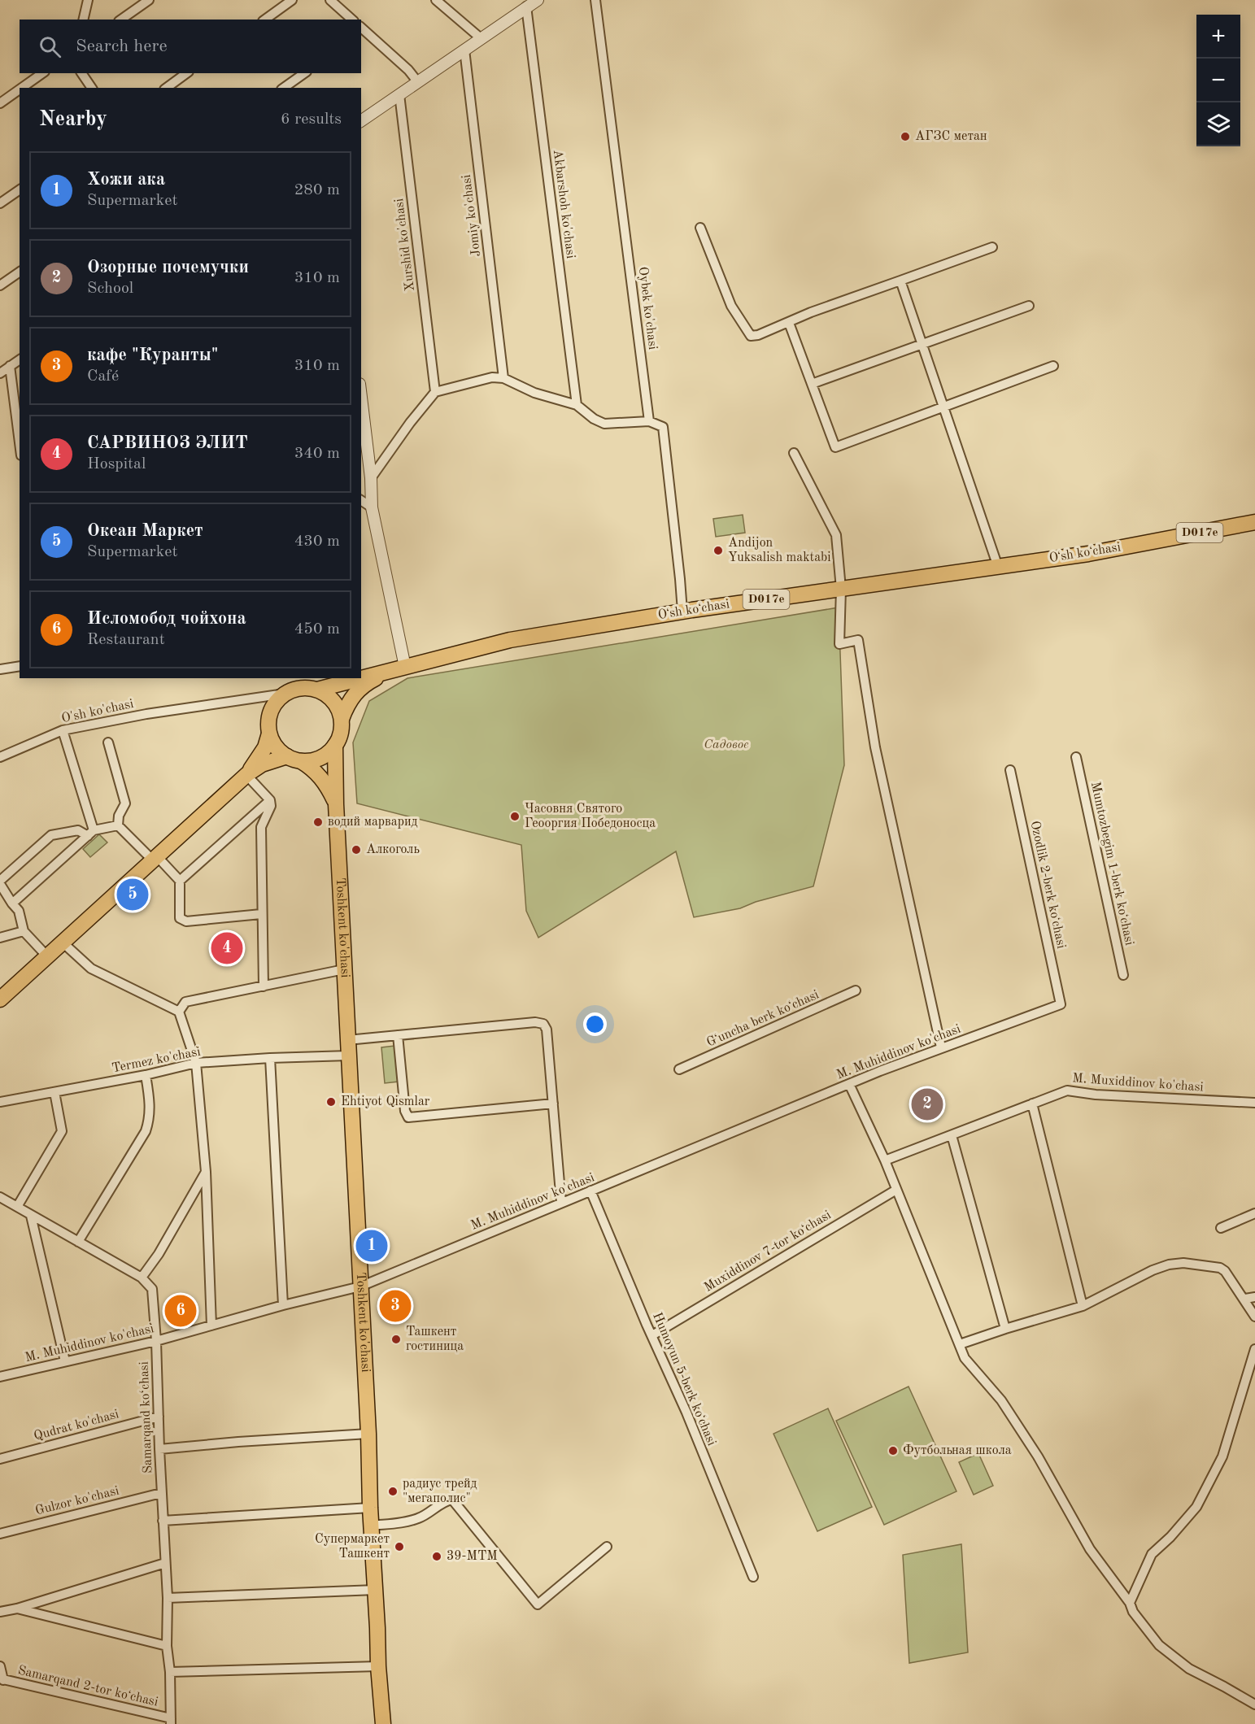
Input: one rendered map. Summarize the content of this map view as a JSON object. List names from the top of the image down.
{
  "streets": {
    "main road": ["D017e", "Oʻsh koʻchasi", "Toshkent ko'chasi"],
    "street": [
      "Akbarshoh ko'chasi",
      "Jomiy ko'chasi",
      "Xurshid ko'chasi",
      "Oybek ko'chasi",
      "O'sh ko'chasi",
      "Mumtozbegim 1-berk koʻchasi",
      "Ozodlik 2-berk koʻchasi",
      "Gʻuncha berk koʻchasi",
      "M. Muhiddinov ko'chasi",
      "Termez ko'chasi",
      "M. Muxiddinov ko'chasi",
      "Muxiddinov 7-tor koʻchasi",
      "Humoyun 5-berk koʻchasi",
      "Samarqand ko‘chasi",
      "Qudrat ko'chasi",
      "Gulzor ko'chasi",
      "Samarqand 2-tor koʻchasi"
    ]
  },
  "crossings": [
    ["D017e", "Oʻsh koʻchasi"],
    ["D017e", "O'sh ko'chasi"],
    ["D017e", "Toshkent ko'chasi"],
    ["O'sh ko'chasi", "Toshkent ko'chasi"],
    ["Ozodlik 2-berk koʻchasi", "M. Muhiddinov ko'chasi"],
    ["Toshkent ko'chasi", "M. Muhiddinov ko'chasi"],
    ["Toshkent ko'chasi", "Termez ko'chasi"],
    ["M. Muhiddinov ko'chasi", "Humoyun 5-berk koʻchasi"],
    ["M. Muhiddinov ko'chasi", "Samarqand ko‘chasi"],
    ["Muxiddinov 7-tor koʻchasi", "Humoyun 5-berk koʻchasi"],
    ["Samarqand ko‘chasi", "Qudrat ko'chasi"],
    ["Samarqand ko‘chasi", "Gulzor ko'chasi"],
    ["Samarqand ko‘chasi", "Samarqand 2-tor koʻchasi"]
  ],
  "parks": ["Садовое"],
  "places": [
    "АГЗС метан",
    "Andijon Yuksalish maktabi",
    "Часовня Святого Геооргия Победоносца",
    "водий марварид",
    "Алкоголь",
    "Ehtiyot Qismlar",
    "Ташкент гостиница",
    "Футбольная школа",
    "радиус трейд \"мегаполис\"",
    "Супермаркет Ташкент",
    "39-MTM"
  ],
  "page": {
    "map_buttons": ["+", "−"],
    "search": "Search here",
    "heading": ["Nearby", "6 results"],
    "list": [
      {
        "mark": "1",
        "name": "Хожи ака",
        "note": "Supermarket",
        "value": "280 m"
      },
      {
        "mark": "2",
        "name": "Озорные почемучки",
        "note": "School",
        "value": "310 m"
      },
      {
        "mark": "3",
        "name": "кафе \"Куранты\"",
        "note": "Café",
        "value": "310 m"
      },
      {
        "mark": "4",
        "name": "САРВИНОЗ ЭЛИТ",
        "note": "Hospital",
        "value": "340 m"
      },
      {
        "mark": "5",
        "name": "Океан Маркет",
        "note": "Supermarket",
        "value": "430 m"
      },
      {
        "mark": "6",
        "name": "Исломобод чойхона",
        "note": "Restaurant",
        "value": "450 m"
      }
    ],
    "pins": [
      "5",
      "4",
      "2",
      "1",
      "3",
      "6"
    ]
  }
}
